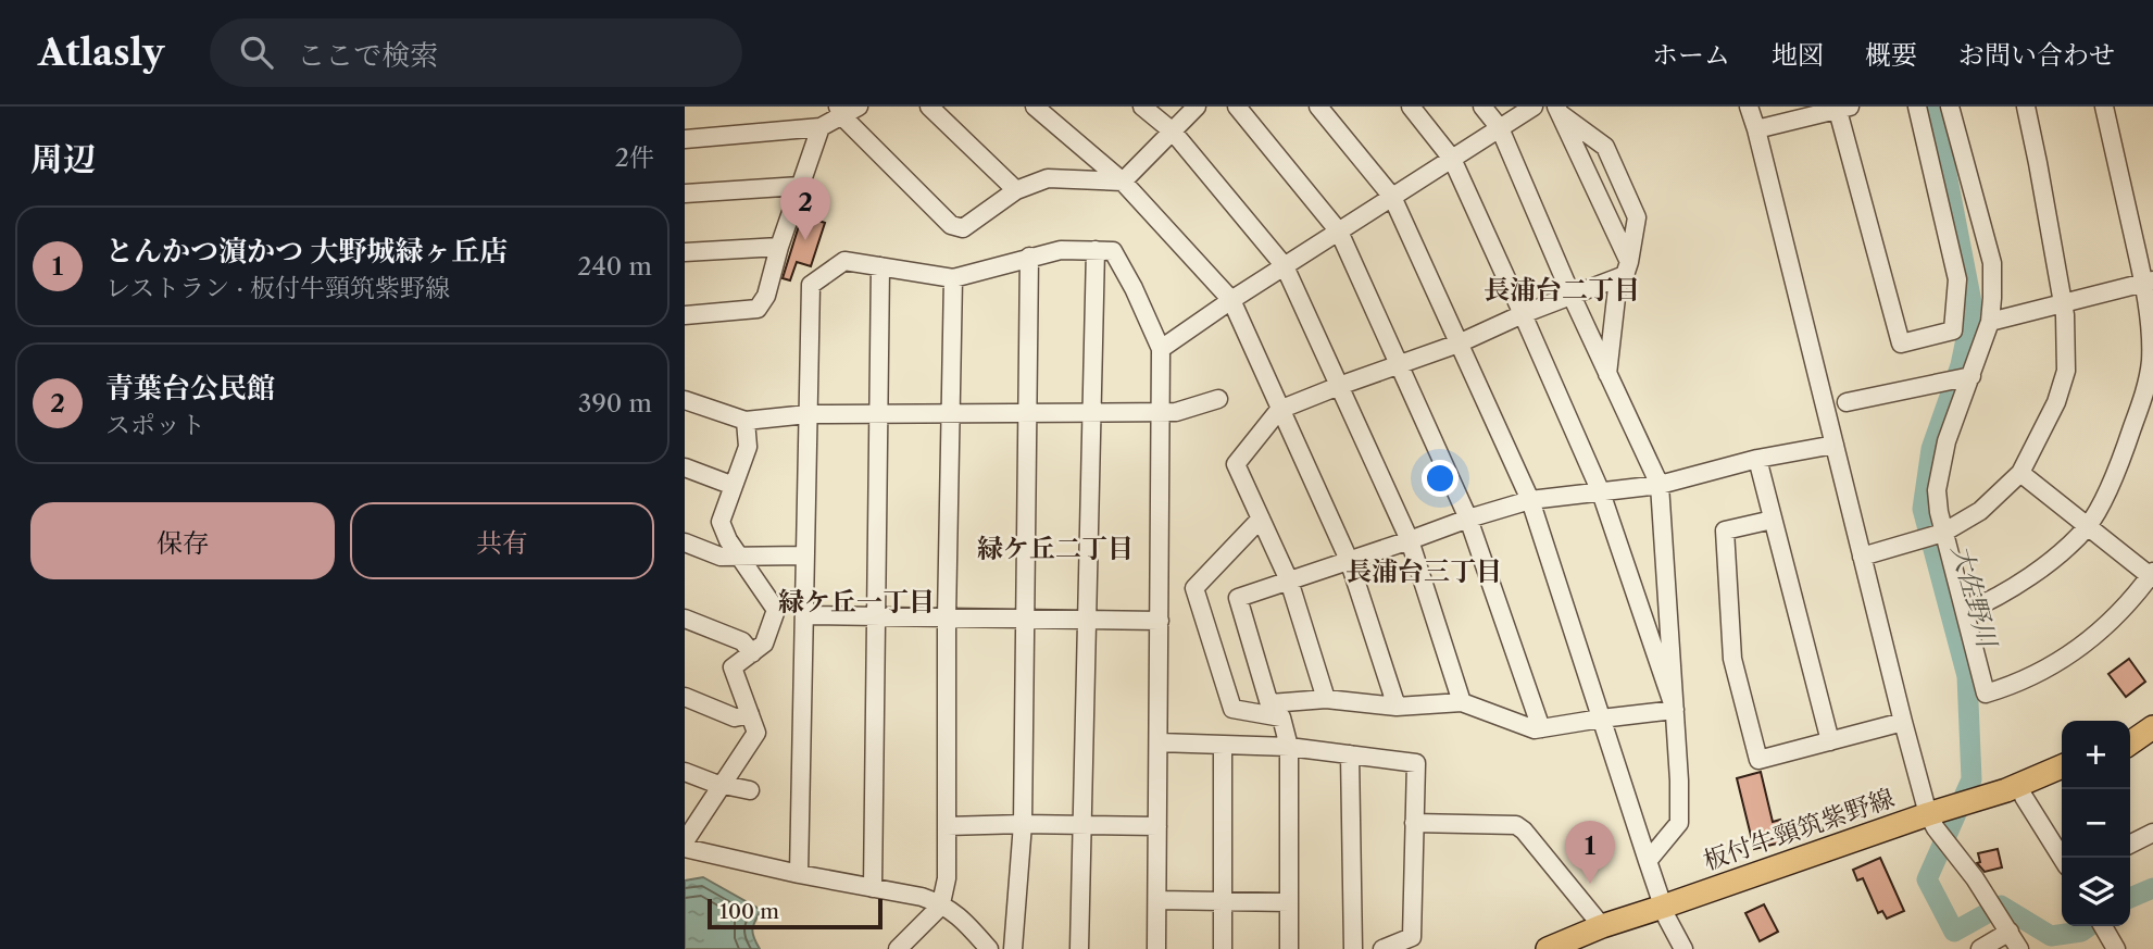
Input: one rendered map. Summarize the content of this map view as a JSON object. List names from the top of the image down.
{
  "streets": {
    "main road": ["板付牛頸筑紫野線"]
  },
  "districts": [
    "長浦台二丁目",
    "緑ケ丘二丁目",
    "長浦台三丁目",
    "緑ケ丘一丁目"
  ],
  "water": ["大佐野川"],
  "scale_bar": "100 m",
  "page": {
    "header": "Atlasly",
    "search": "ここで検索",
    "nav": [
      "ホーム",
      "地図",
      "概要",
      "お問い合わせ"
    ],
    "heading": ["周辺", "2件"],
    "pins": ["2", "1"],
    "list": [
      {
        "mark": "1",
        "name": "とんかつ濵かつ 大野城緑ヶ丘店",
        "note": "レストラン · 板付牛頸筑紫野線",
        "value": "240 m"
      },
      {
        "mark": "2",
        "name": "青葉台公民館",
        "note": "スポット",
        "value": "390 m"
      }
    ],
    "buttons": ["保存", "共有"],
    "map_buttons": ["+", "−"],
    "scale": "100 m"
  }
}
